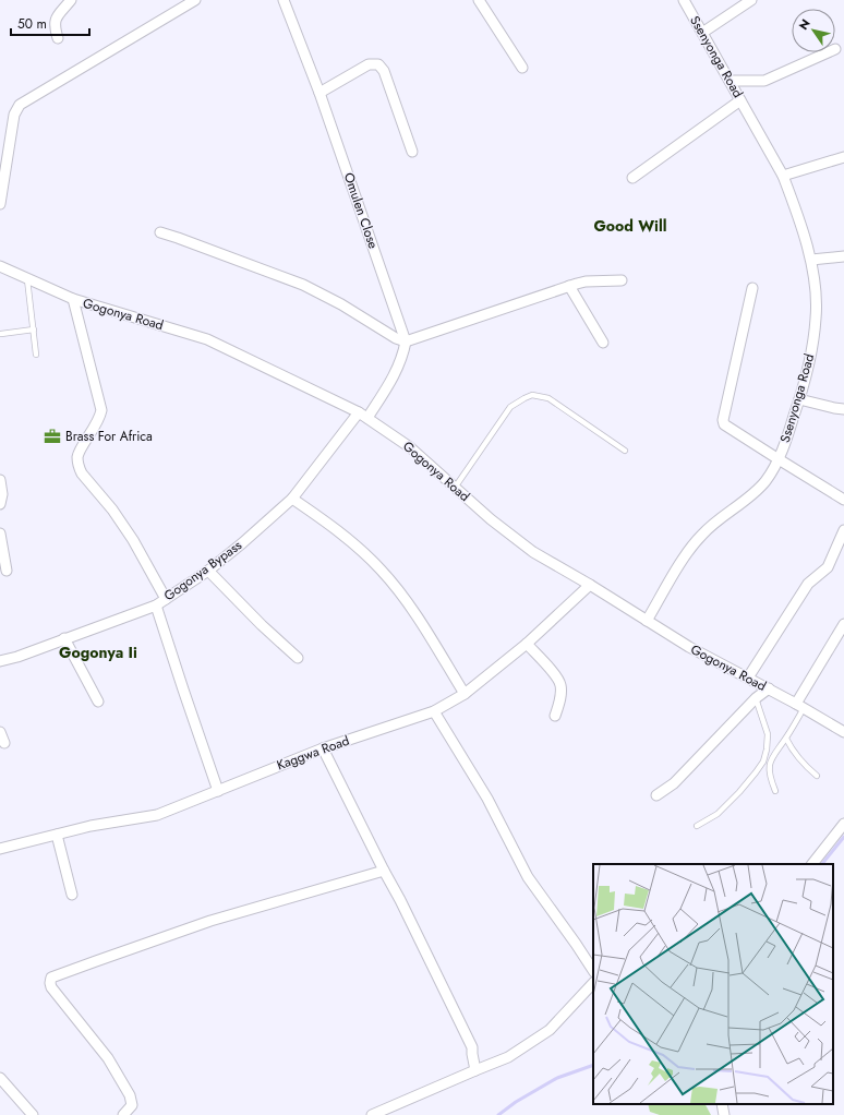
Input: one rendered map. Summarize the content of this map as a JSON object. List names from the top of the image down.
{
  "streets": {
    "street": [
      "Ssenyonga Road",
      "Omulen Close",
      "Gogonya Road",
      "Gogonya Bypass",
      "Kaggwa Road"
    ]
  },
  "crossings": [
    ["Ssenyonga Road", "Gogonya Road"],
    ["Gogonya Road", "Gogonya Bypass"],
    ["Gogonya Road", "Kaggwa Road"]
  ],
  "districts": ["Good Will", "Gogonya Ii"],
  "places": {
    "office": ["Brass For Africa"]
  },
  "scale_bar": "50 m",
  "north": "top left"
}
